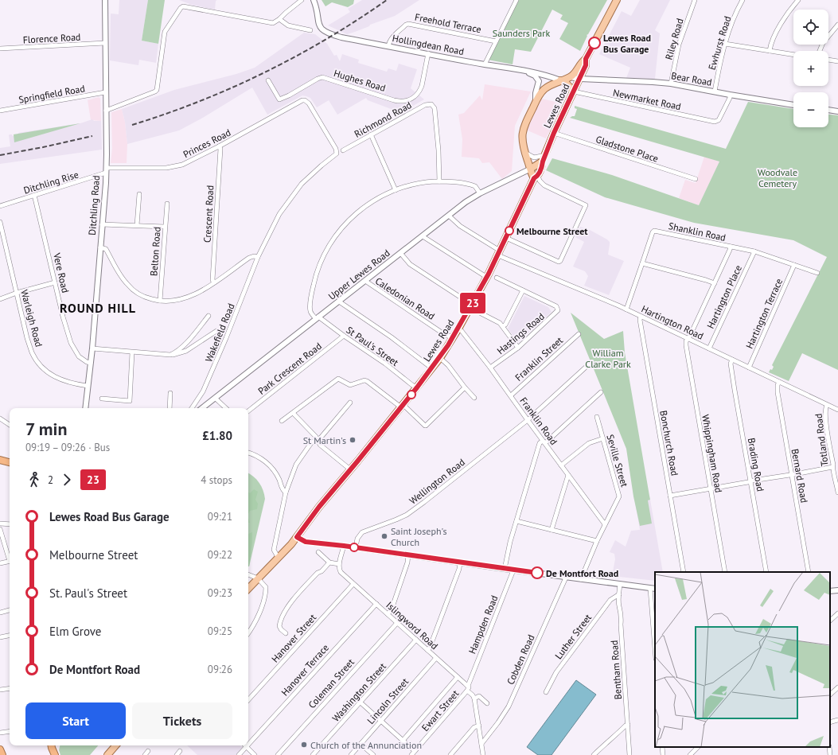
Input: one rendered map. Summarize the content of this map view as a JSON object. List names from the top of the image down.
{
  "streets": {
    "main road": ["Lewes Road", "Upper Lewes Road"],
    "street": [
      "Freehold Terrace",
      "Florence Road",
      "Riley Road",
      "Ewhurst Road",
      "Hollingdean Road",
      "Bear Road",
      "Hughes Road",
      "Springfield Road",
      "Newmarket Road",
      "Richmond Road",
      "Princes Road",
      "Gladstone Place",
      "Ditchling Rise",
      "Ditchling Road",
      "Crescent Road",
      "Shanklin Road",
      "Belton Road",
      "Vere Road",
      "Hartington Place",
      "Caledonian Road",
      "Hartington Terrace",
      "Warleigh Road",
      "Hartington Road",
      "Wakefield Road",
      "Hastings Road",
      "St Paul's Street",
      "Franklin Street",
      "Park Crescent Road",
      "Franklin Road",
      "Totland Road",
      "Bonchurch Road",
      "Whippingham Road",
      "Seville Street",
      "Brading Road",
      "Bernard Road",
      "Wellington Road",
      "Hampden Road",
      "Islingword Road",
      "Luther Street",
      "Hanover Street",
      "Cobden Road",
      "Hanover Terrace",
      "Bentham Road",
      "Coleman Street",
      "Washington Street",
      "Lincoln Street",
      "Ewart Street"
    ]
  },
  "crossings": [
    ["Freehold Terrace", "Hollingdean Road"],
    ["Florence Road", "Ditchling Road"],
    ["Riley Road", "Bear Road"],
    ["Ewhurst Road", "Bear Road"],
    ["Hollingdean Road", "Hughes Road"],
    ["Hollingdean Road", "Lewes Road"],
    ["Bear Road", "Newmarket Road"],
    ["Bear Road", "Lewes Road"],
    ["Springfield Road", "Ditchling Road"],
    ["Newmarket Road", "Lewes Road"],
    ["Lewes Road", "Gladstone Place"],
    ["Lewes Road", "Upper Lewes Road"],
    ["Lewes Road", "Caledonian Road"],
    ["Lewes Road", "Hartington Road"],
    ["Lewes Road", "St Paul's Street"],
    ["Lewes Road", "Franklin Road"],
    ["Princes Road", "Ditchling Rise"],
    ["Princes Road", "Ditchling Road"],
    ["Princes Road", "Crescent Road"],
    ["Princes Road", "Wakefield Road"],
    ["Ditchling Rise", "Ditchling Road"],
    ["Ditchling Rise", "Vere Road"],
    ["Ditchling Road", "Vere Road"],
    ["Ditchling Road", "Warleigh Road"],
    ["Shanklin Road", "Hartington Place"],
    ["Shanklin Road", "Hartington Terrace"],
    ["Shanklin Road", "Hartington Road"],
    ["Shanklin Road", "Whippingham Road"],
    ["Upper Lewes Road", "Caledonian Road"],
    ["Upper Lewes Road", "Hartington Road"],
    ["Upper Lewes Road", "St Paul's Street"],
    ["Hartington Place", "Hartington Road"],
    ["Hartington Terrace", "Hartington Road"],
    ["Hartington Road", "Totland Road"],
    ["Hartington Road", "Bonchurch Road"],
    ["Hartington Road", "Whippingham Road"],
    ["Hartington Road", "Brading Road"],
    ["Hartington Road", "Bernard Road"],
    ["Hastings Road", "Franklin Road"],
    ["St Paul's Street", "Park Crescent Road"],
    ["Franklin Street", "Franklin Road"],
    ["Franklin Road", "Seville Street"],
    ["Franklin Road", "Wellington Road"],
    ["Hampden Road", "Islingword Road"],
    ["Islingword Road", "Hanover Street"],
    ["Islingword Road", "Hanover Terrace"],
    ["Islingword Road", "Coleman Street"],
    ["Islingword Road", "Washington Street"],
    ["Islingword Road", "Lincoln Street"],
    ["Luther Street", "Bentham Road"]
  ],
  "districts": ["ROUND HILL"],
  "parks": ["Saunders Park", "Woodvale Cemetery", "William Clarke Park"],
  "places": [
    "Lewes Road Bus Garage",
    "Melbourne Street",
    "St Martin's",
    "Saint Joseph's Church",
    "De Montfort Road",
    "Church of the Annunciation"
  ],
  "lines": ["bus line 23"],
  "page": {
    "on_map": "23",
    "map_buttons": ["+", "−"],
    "heading": ["7 min", "09:19 – 09:26 · Bus", "£1.80"],
    "legs": ["2", "23", "4 stops"],
    "list": [
      {
        "name": "Lewes Road Bus Garage",
        "value": "09:21"
      },
      {
        "name": "Melbourne Street",
        "value": "09:22"
      },
      {
        "name": "St. Paul's Street",
        "value": "09:23"
      },
      {
        "name": "Elm Grove",
        "value": "09:25"
      },
      {
        "name": "De Montfort Road",
        "value": "09:26"
      }
    ],
    "buttons": ["Start", "Tickets"]
  }
}
